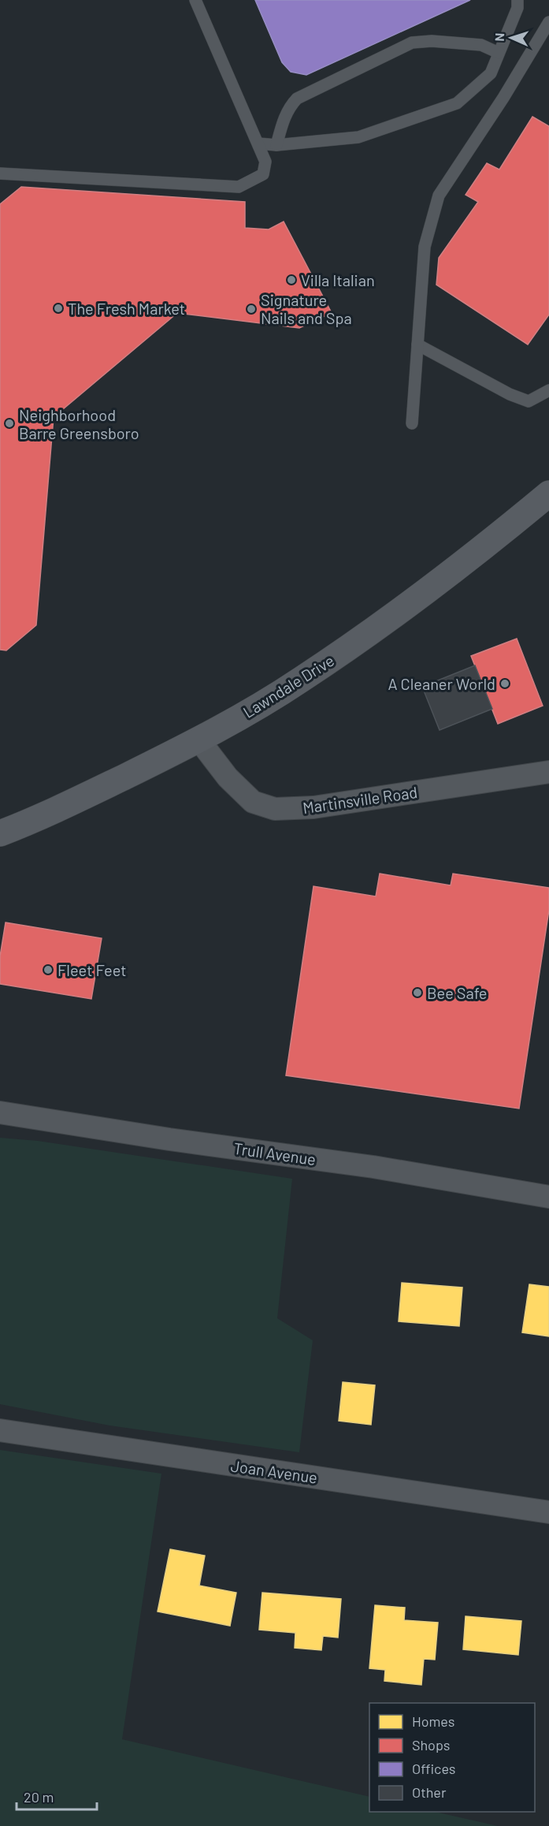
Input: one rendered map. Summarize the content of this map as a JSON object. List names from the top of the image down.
{
  "streets": {
    "main road": ["Lawndale Drive"],
    "street": ["Martinsville Road", "Trull Avenue", "Joan Avenue"]
  },
  "crossings": [
    ["Lawndale Drive", "Martinsville Road"]
  ],
  "places": [
    "Villa Italian",
    "The Fresh Market",
    "Signature Nails and Spa",
    "Neighborhood Barre Greensboro",
    "A Cleaner World",
    "Fleet Feet",
    "Bee Safe"
  ],
  "legend": [
    "Homes",
    "Shops",
    "Offices",
    "Other"
  ],
  "scale_bar": "20 m",
  "north": "left"
}
